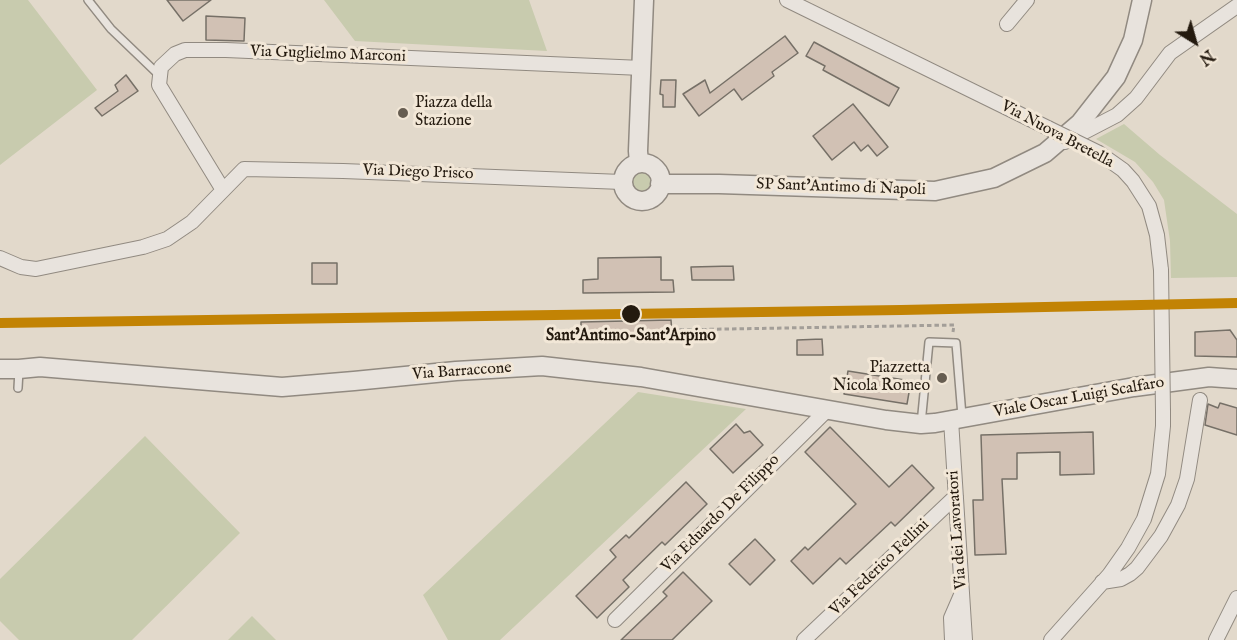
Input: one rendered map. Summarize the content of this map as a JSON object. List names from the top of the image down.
{
  "streets": {
    "street": [
      "Via Guglielmo Marconi",
      "Via Nuova Bretella",
      "Via Diego Prisco",
      "SP Sant'Antimo di Napoli",
      "Via Barraccone",
      "Viale Oscar Luigi Scalfaro",
      "Via Eduardo De Filippo",
      "Via dei Lavoratori",
      "Via Federico Fellini"
    ]
  },
  "crossings": [
    ["Via Diego Prisco", "SP Sant'Antimo di Napoli"],
    ["Via Barraccone", "Viale Oscar Luigi Scalfaro"],
    ["Via Barraccone", "Via Eduardo De Filippo"],
    ["Viale Oscar Luigi Scalfaro", "Via dei Lavoratori"],
    ["Via dei Lavoratori", "Via Federico Fellini"]
  ],
  "places": ["Piazza della Stazione", "Sant'Antimo-Sant'Arpino", "Piazzetta Nicola Romeo"],
  "north": "bottom right"
}
